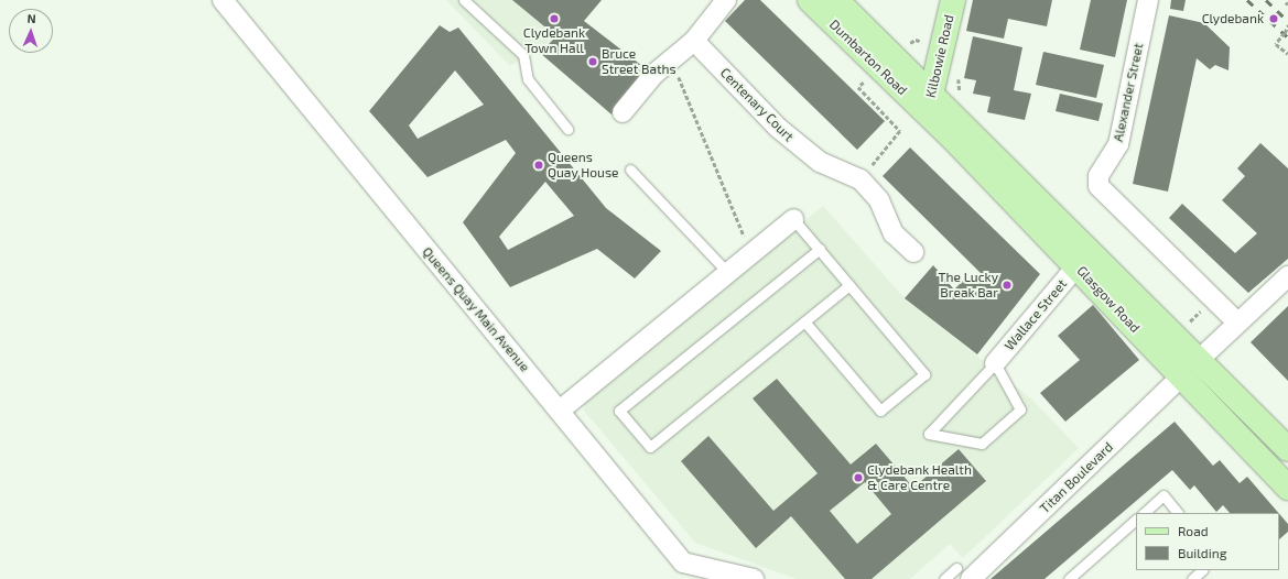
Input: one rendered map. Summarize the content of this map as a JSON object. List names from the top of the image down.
{
  "streets": {
    "main road": ["Kilbowie Road", "Dumbarton Road", "Glasgow Road"],
    "street": [
      "Alexander Street",
      "Centenary Court",
      "Queens Quay Main Avenue",
      "Wallace Street",
      "Titan Boulevard"
    ]
  },
  "crossings": [
    ["Kilbowie Road", "Dumbarton Road"],
    ["Kilbowie Road", "Glasgow Road"],
    ["Dumbarton Road", "Glasgow Road"],
    ["Glasgow Road", "Wallace Street"],
    ["Glasgow Road", "Titan Boulevard"]
  ],
  "places": [
    "Clydebank Town Hall",
    "Clydebank",
    "Bruce Street Baths",
    "Queens Quay House",
    "The Lucky Break Bar",
    "Clydebank Health & Care Centre"
  ],
  "legend": ["Road", "Building"],
  "north": "top"
}
